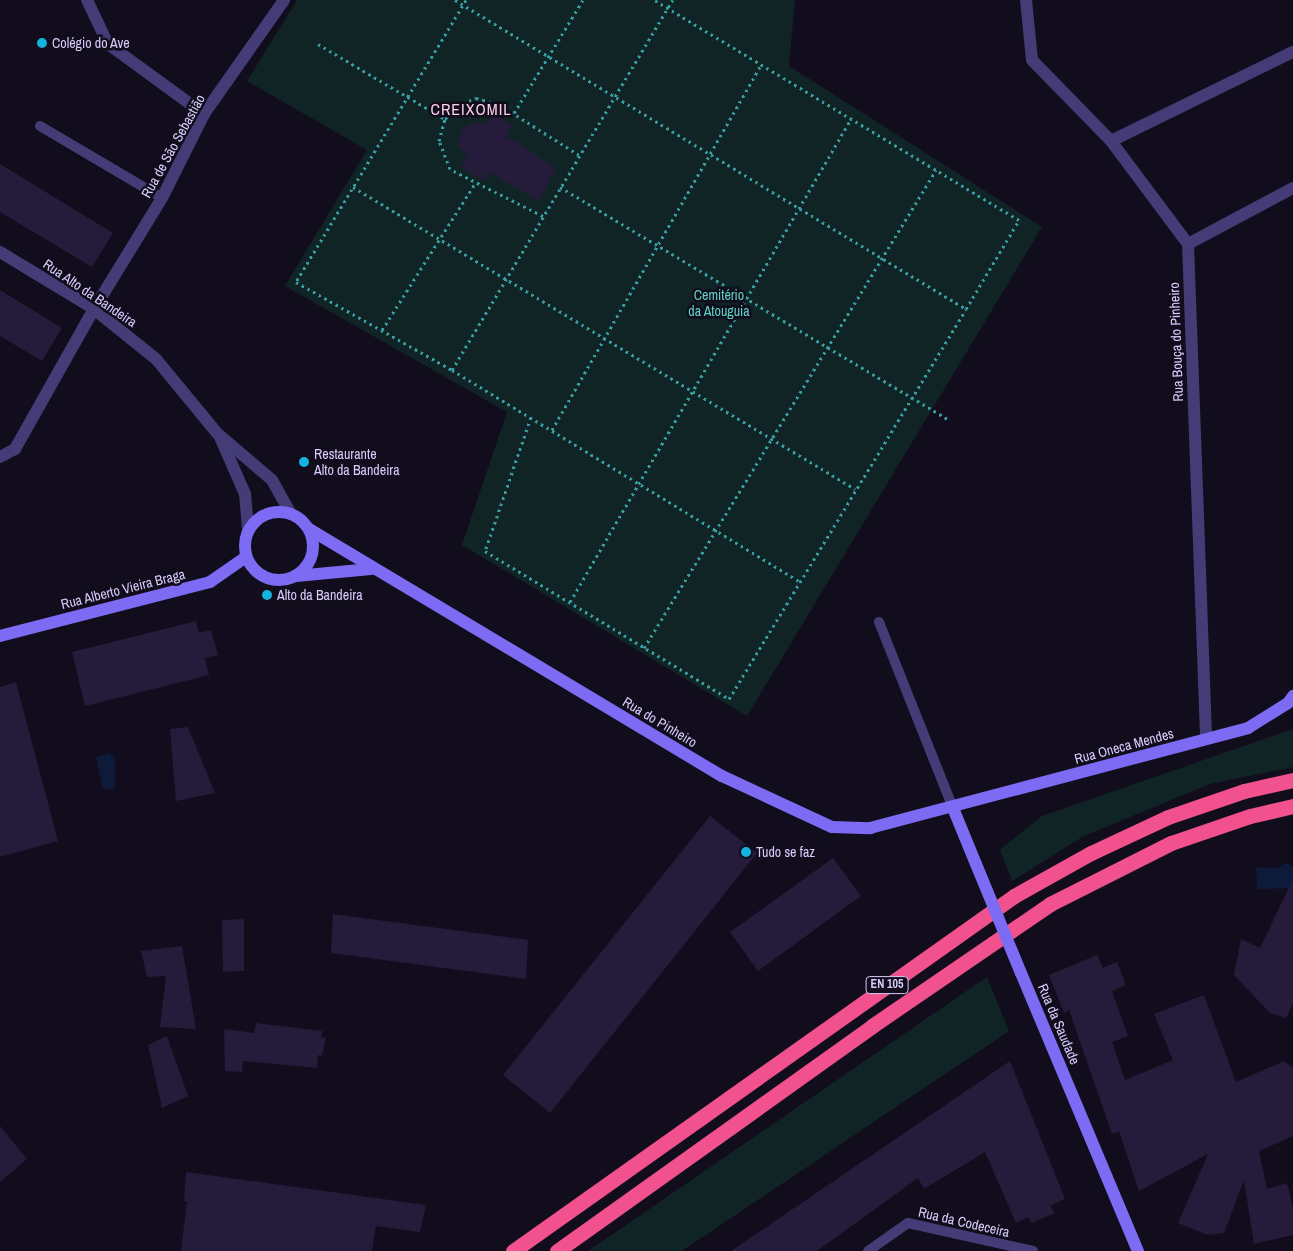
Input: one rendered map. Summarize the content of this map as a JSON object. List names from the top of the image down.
{
  "streets": {
    "highway": ["EN 105"],
    "street": [
      "Rua de São Sebastião",
      "Rua Alto da Bandeira",
      "Rua Bouça do Pinheiro",
      "Rua Alberto Vieira Braga",
      "Rua do Pinheiro",
      "Rua Oneca Mendes",
      "Rua da Saudade"
    ],
    "lane": ["Rua da Codeceira"]
  },
  "crossings": [
    ["Rua de São Sebastião", "Rua Alto da Bandeira"],
    ["Rua Alto da Bandeira", "Rua Alberto Vieira Braga"],
    ["Rua Alto da Bandeira", "Rua do Pinheiro"],
    ["Rua Bouça do Pinheiro", "Rua Oneca Mendes"],
    ["Rua Alberto Vieira Braga", "Rua do Pinheiro"],
    ["Rua do Pinheiro", "Rua Oneca Mendes"],
    ["Rua do Pinheiro", "Rua da Saudade"],
    ["Rua Oneca Mendes", "Rua da Saudade"]
  ],
  "districts": ["CREIXOMIL"],
  "parks": ["Cemitério da Atouguia"],
  "places": [
    "Colégio do Ave",
    "Restaurante Alto da Bandeira",
    "Alto da Bandeira",
    "Tudo se faz"
  ]
}
